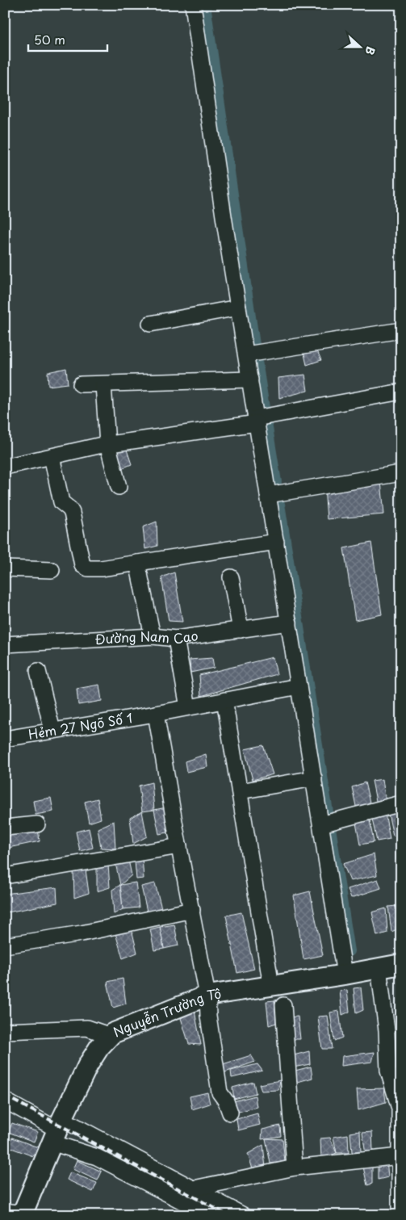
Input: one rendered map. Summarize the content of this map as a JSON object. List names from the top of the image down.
{
  "streets": {
    "main road": ["Nguyễn Trường Tộ"],
    "street": ["Đường Nam Cao", "Hẻm 27 Ngõ Số 1"]
  },
  "scale_bar": "50 m",
  "north": "right"
}
